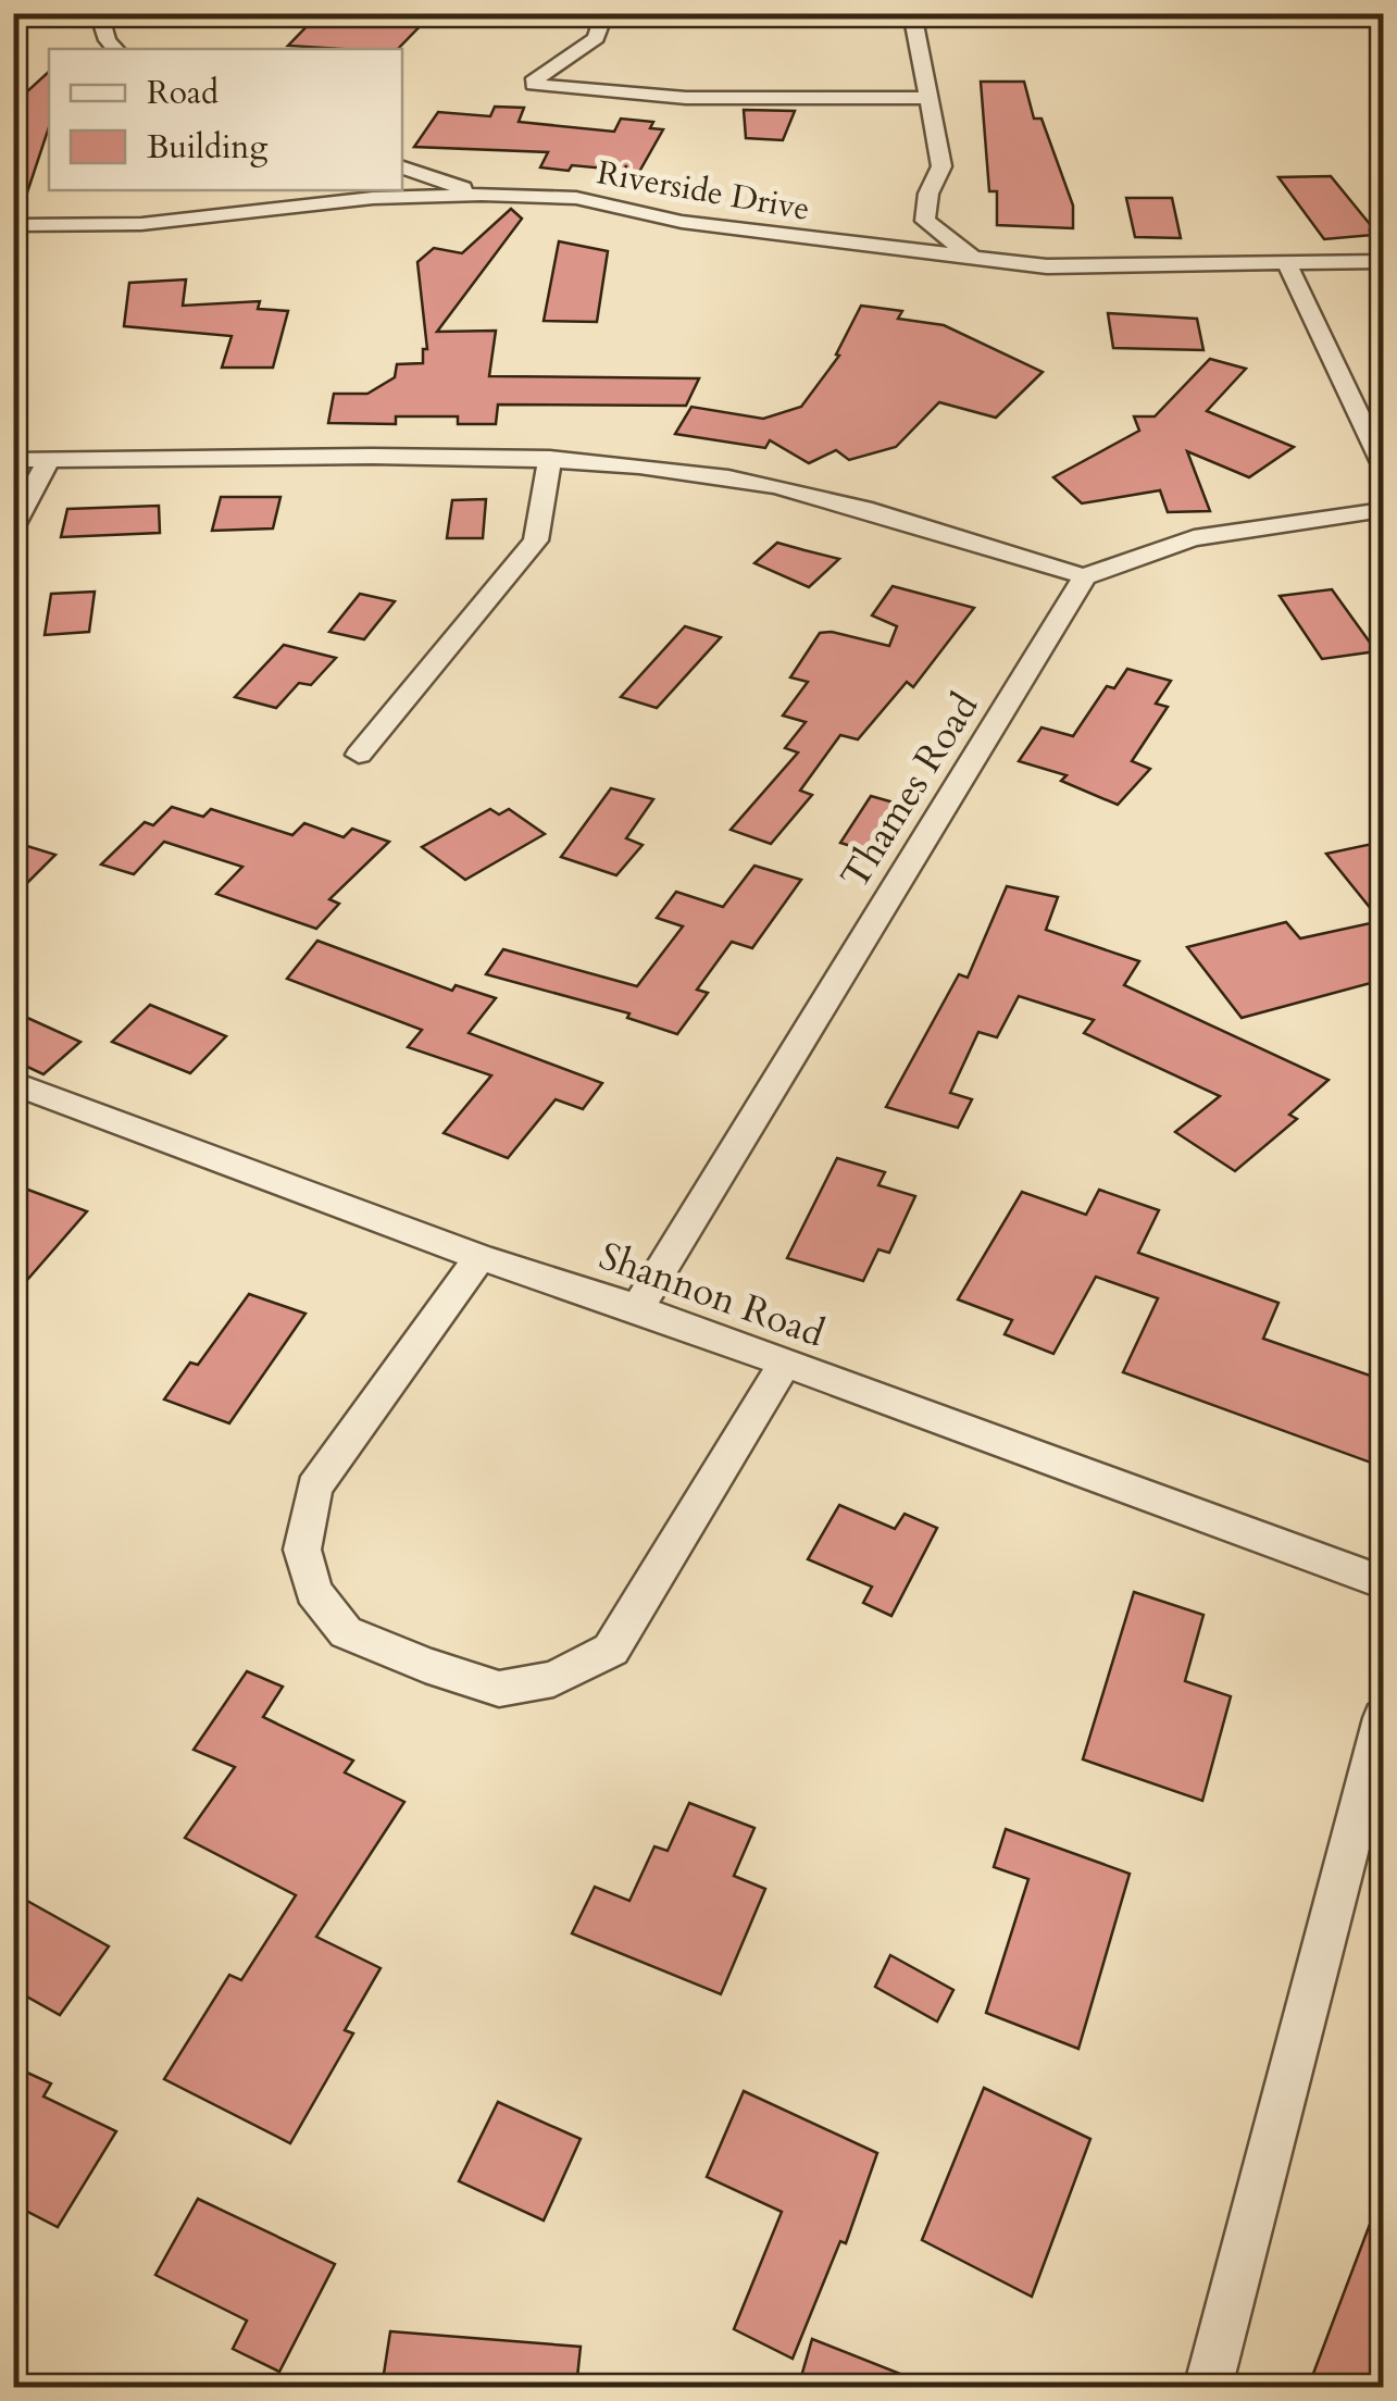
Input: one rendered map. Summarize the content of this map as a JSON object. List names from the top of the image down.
{
  "streets": {
    "street": ["Riverside Drive", "Thames Road", "Shannon Road"]
  },
  "crossings": [
    ["Thames Road", "Shannon Road"]
  ],
  "legend": ["Road", "Building"]
}
